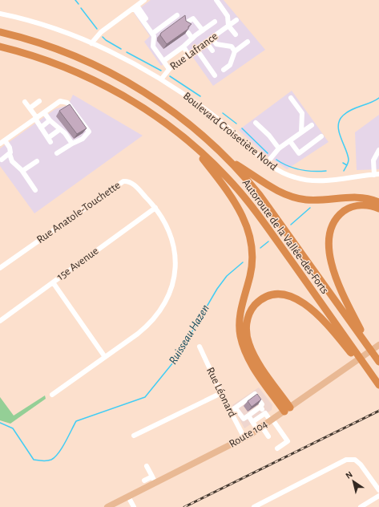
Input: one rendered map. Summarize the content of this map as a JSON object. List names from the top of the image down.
{
  "streets": {
    "highway": ["Autoroute de la Vallée-des-Forts"],
    "main road": ["Route 104"],
    "street": [
      "Rue Lafrance",
      "Boulevard Croisetière Nord",
      "Rue Anatole-Touchette",
      "15e Avenue",
      "Rue Léonard"
    ]
  },
  "crossings": [
    ["Rue Lafrance", "Boulevard Croisetière Nord"],
    ["Rue Anatole-Touchette", "15e Avenue"],
    ["Rue Léonard", "Route 104"]
  ],
  "water": ["Ruisseau Hazen"],
  "north": "top left"
}
